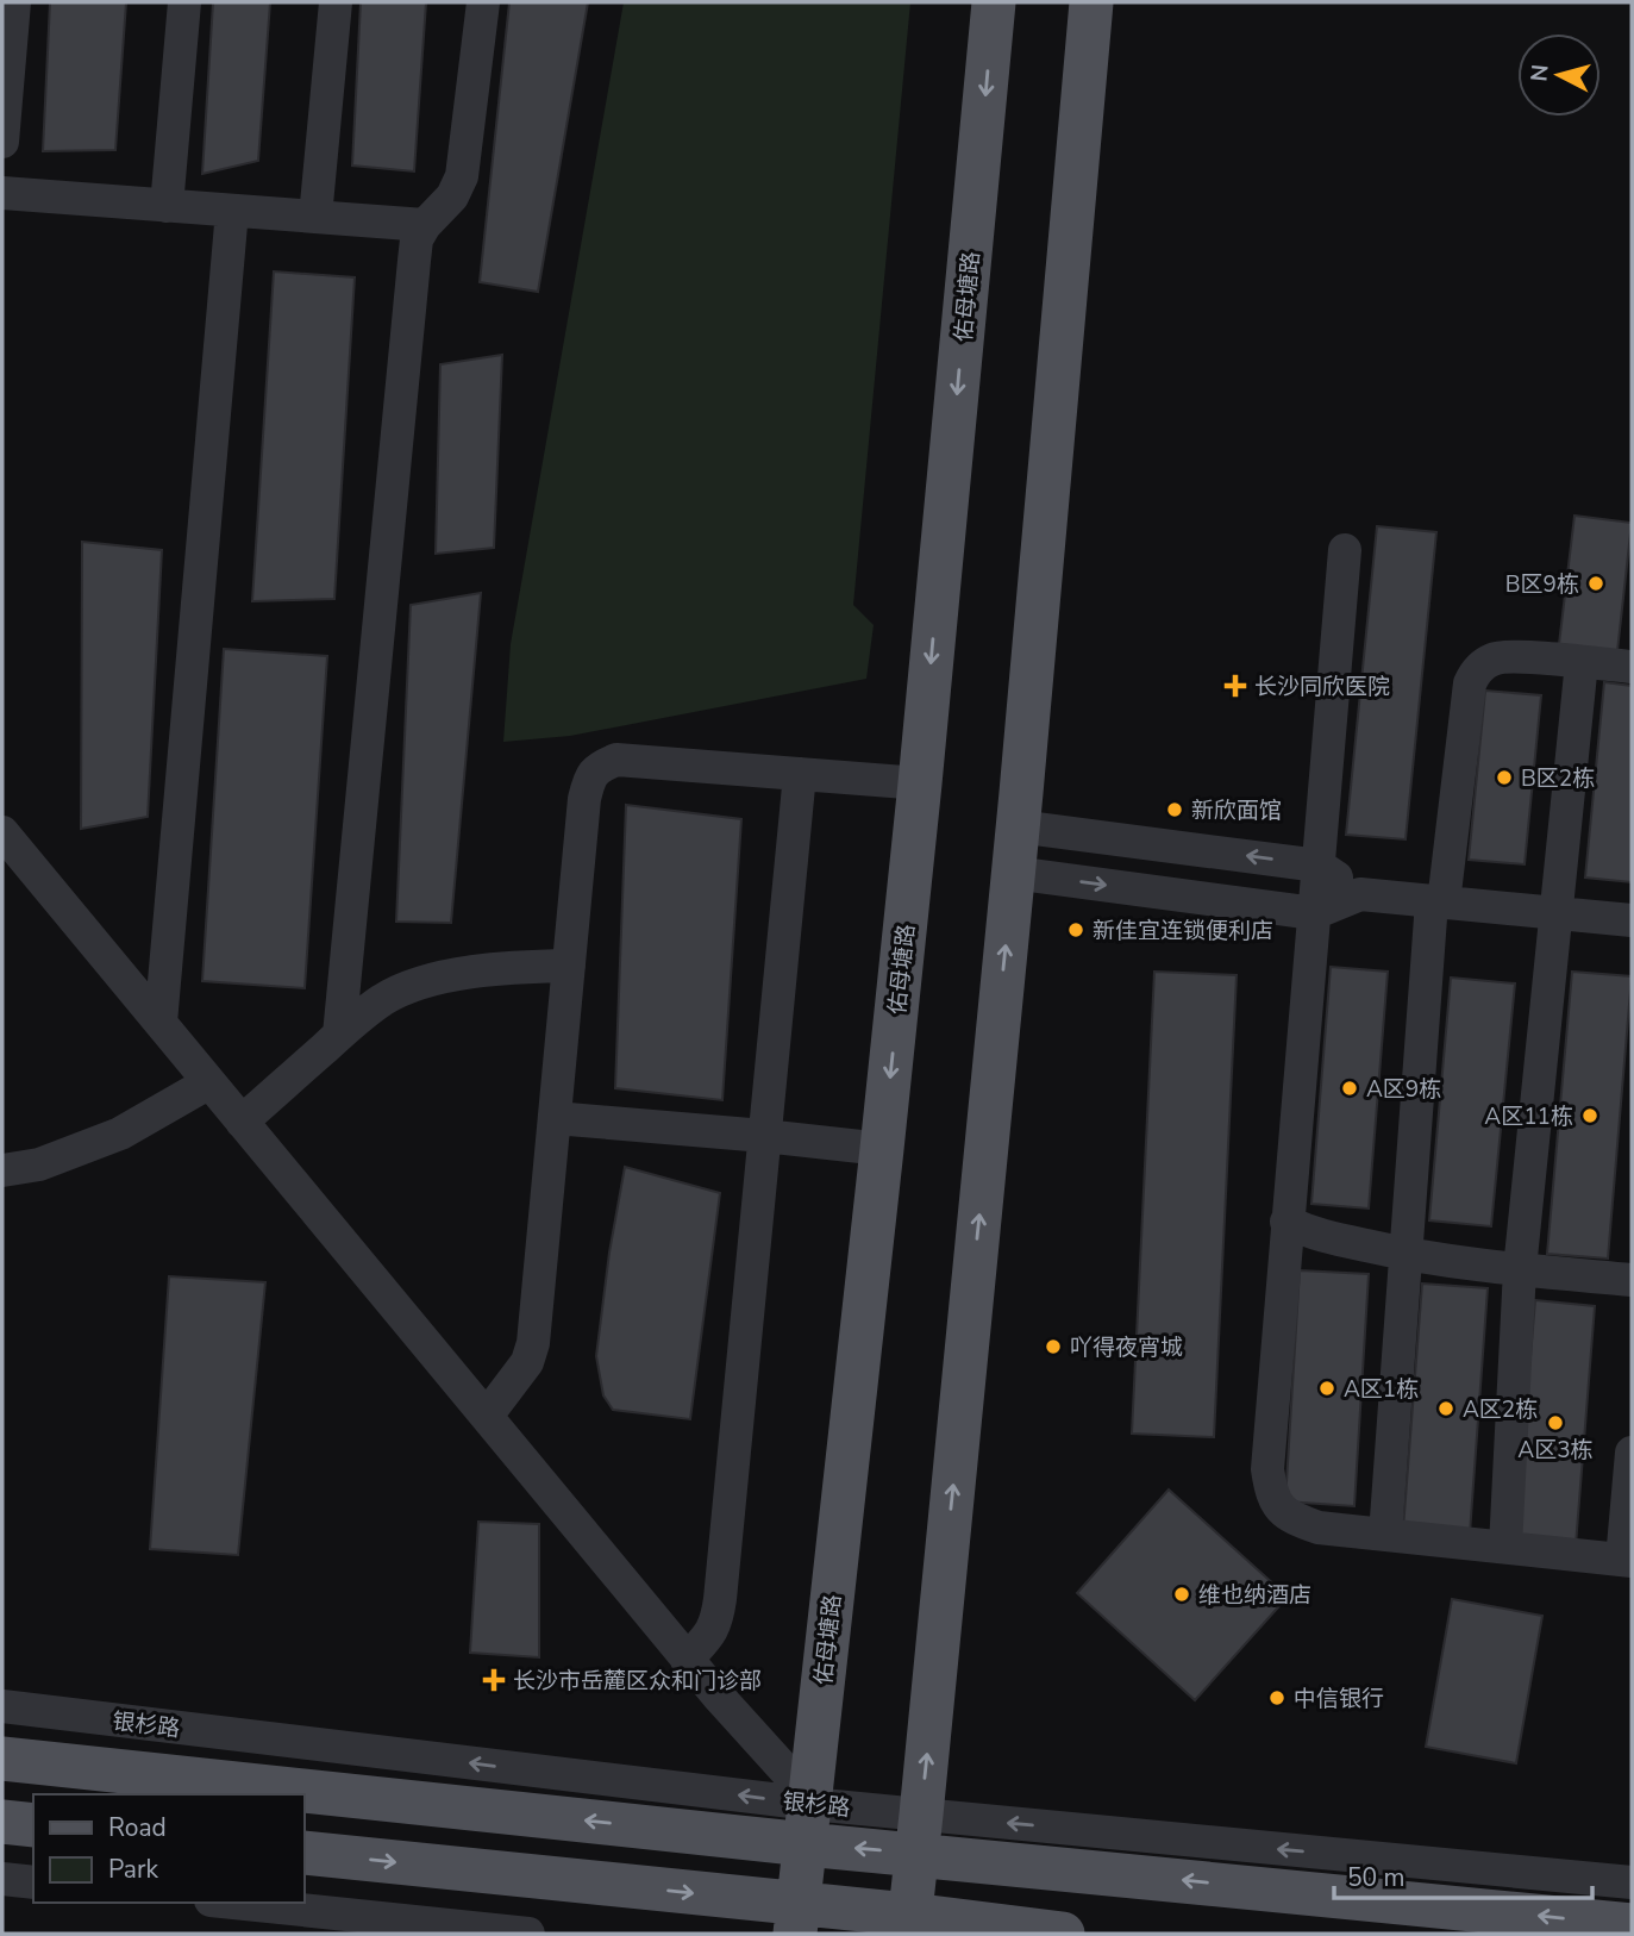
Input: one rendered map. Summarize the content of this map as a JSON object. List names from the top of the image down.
{
  "streets": {
    "main road": ["佑母塘路", "银杉路"]
  },
  "crossings": [
    ["佑母塘路", "银杉路"]
  ],
  "one_way": ["银杉路"],
  "places": {
    "other": [
      "B区9栋",
      "B区2栋",
      "新欣面馆",
      "新佳宜连锁便利店",
      "A区9栋",
      "A区11栋",
      "吖得夜宵城",
      "A区1栋",
      "A区2栋",
      "A区3栋",
      "维也纳酒店",
      "中信银行"
    ],
    "health": ["长沙同欣医院", "长沙市岳麓区众和门诊部"]
  },
  "legend": ["Road", "Park"],
  "scale_bar": "50 m",
  "north": "left"
}
